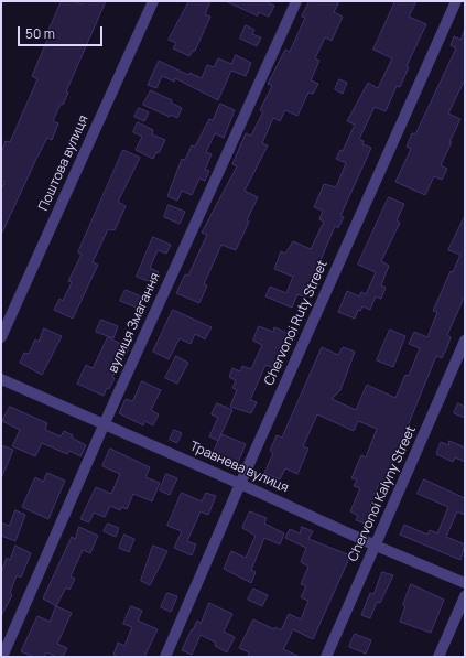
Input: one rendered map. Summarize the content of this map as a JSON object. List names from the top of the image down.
{
  "streets": {
    "street": [
      "Поштова вулиця",
      "вулиця Змагання",
      "Chervonoi Ruty Street",
      "Травнева вулиця",
      "Chervonoi Kalyny Street"
    ]
  },
  "crossings": [
    ["вулиця Змагання", "Травнева вулиця"],
    ["Chervonoi Ruty Street", "Травнева вулиця"],
    ["Травнева вулиця", "Chervonoi Kalyny Street"]
  ],
  "scale_bar": "50 m"
}
